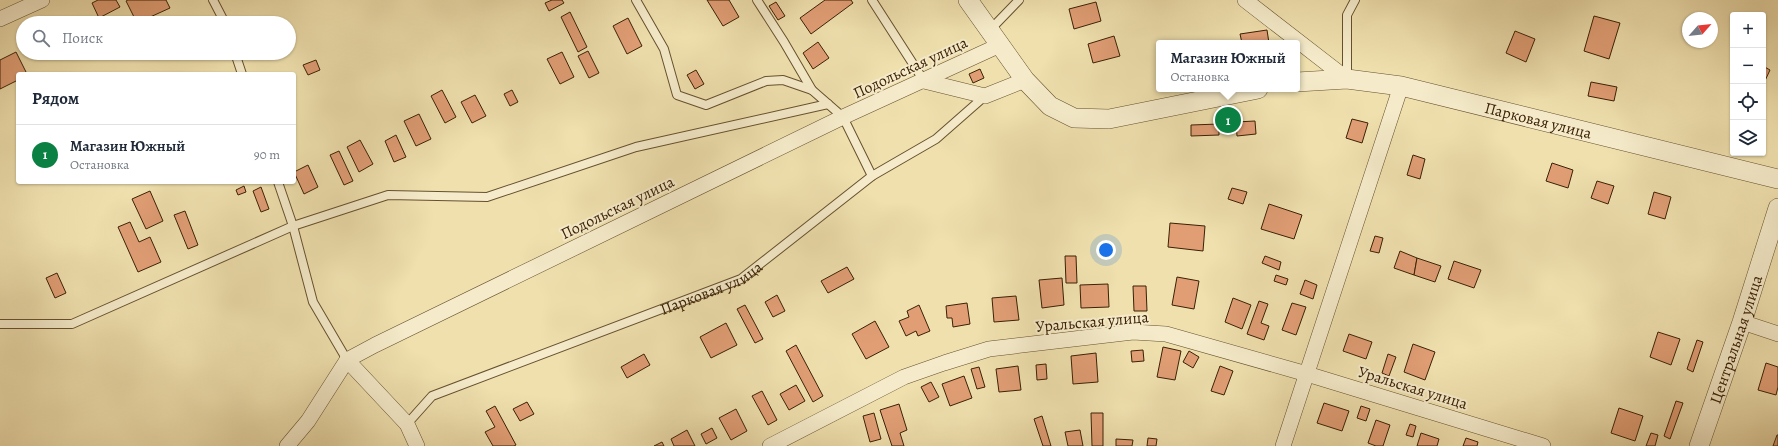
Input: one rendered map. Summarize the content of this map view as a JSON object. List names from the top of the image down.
{
  "streets": {
    "street": [
      "Подольская улица",
      "Парковая улица",
      "Уральская улица",
      "Центральная улица"
    ]
  },
  "north": "top right",
  "page": {
    "map_buttons": ["+", "−"],
    "search": "Поиск",
    "popup": ["Магазин Южный", "Остановка"],
    "heading": "Рядом",
    "pins": "1",
    "list": [
      {
        "mark": "1",
        "name": "Магазин Южный",
        "note": "Остановка",
        "value": "90 m"
      }
    ]
  }
}
